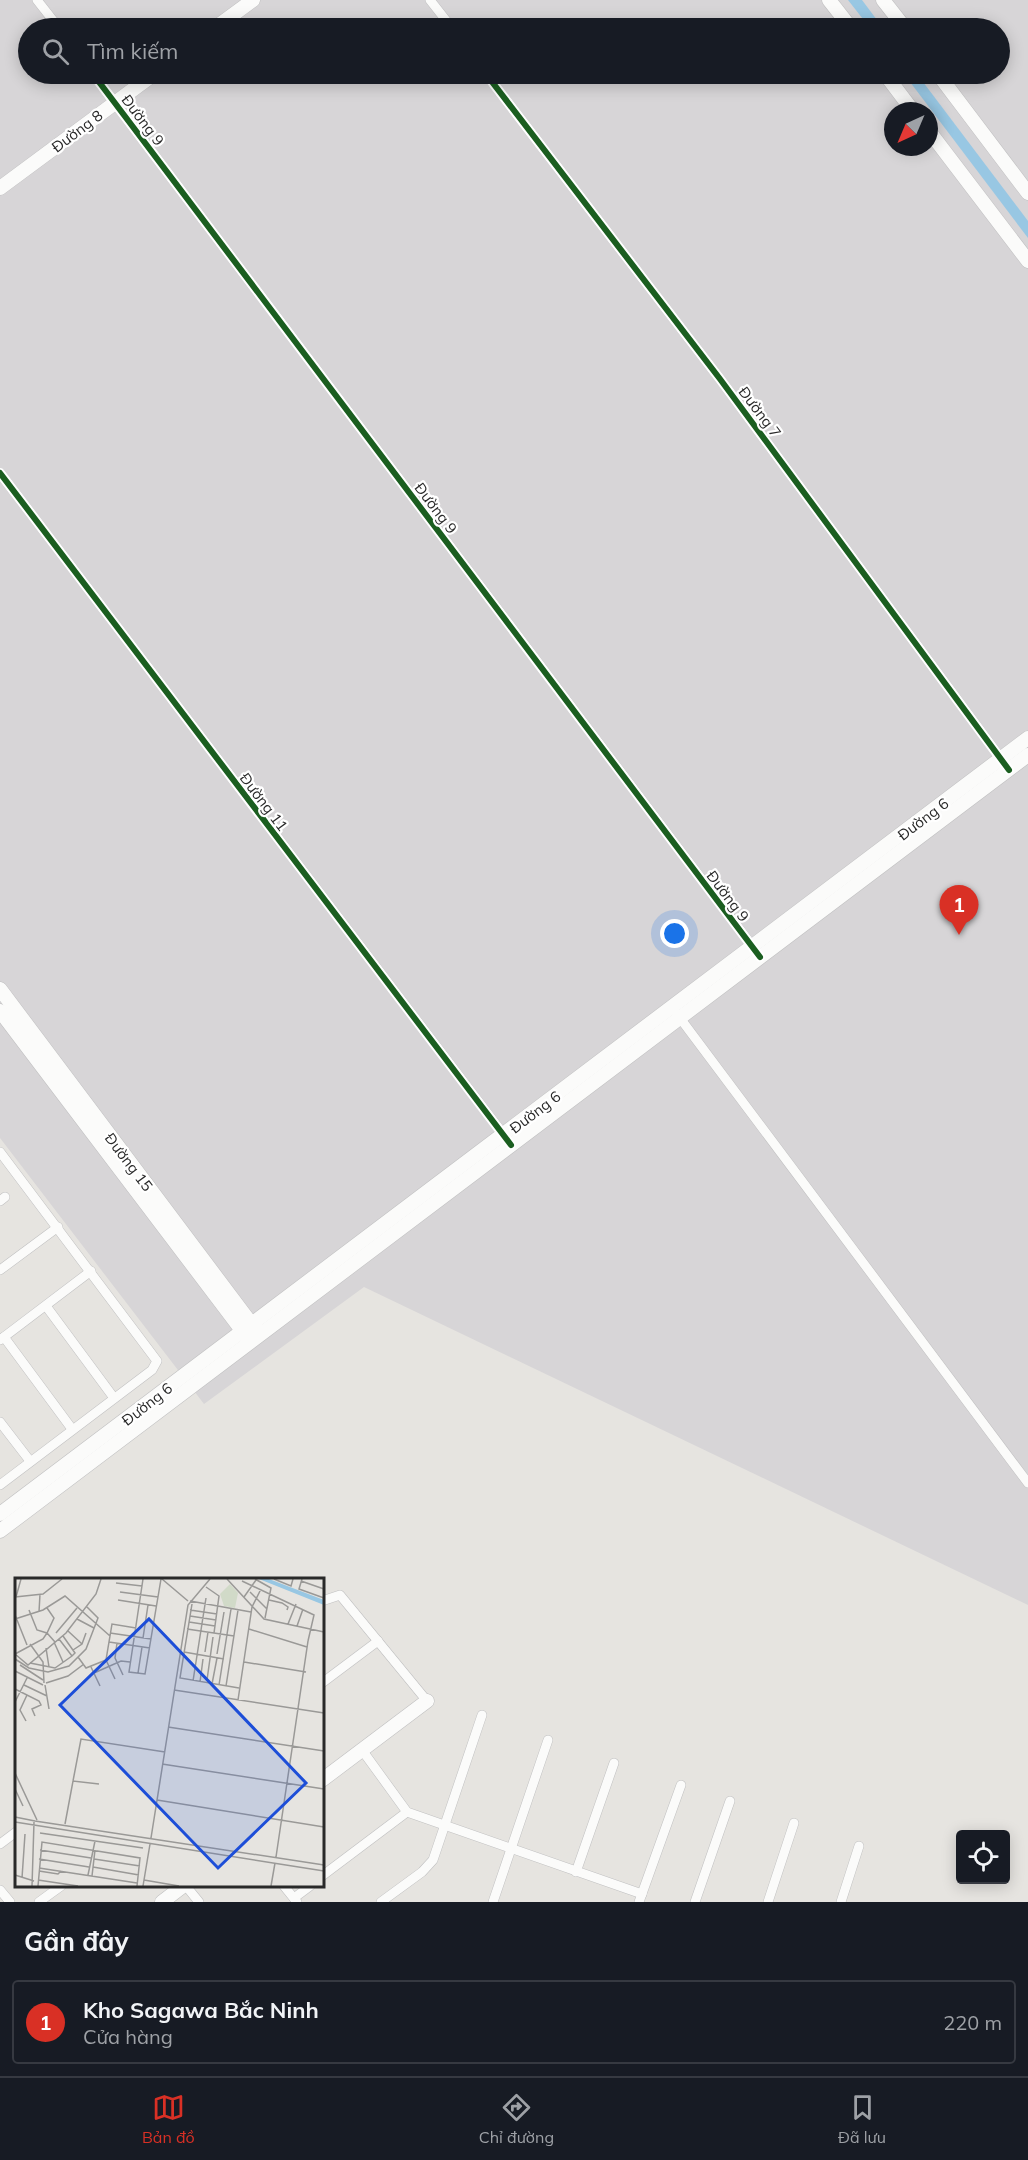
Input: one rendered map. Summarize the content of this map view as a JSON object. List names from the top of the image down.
{
  "streets": {
    "main road": ["Đường 8", "Đường 6", "Đường 15"],
    "street": ["Đường 9", "Đường 7", "Đường 11"]
  },
  "crossings": [
    ["Đường 9", "Đường 8"],
    ["Đường 9", "Đường 6"],
    ["Đường 7", "Đường 6"],
    ["Đường 11", "Đường 6"],
    ["Đường 6", "Đường 15"]
  ],
  "north": "bottom left",
  "page": {
    "search": "Tìm kiếm",
    "pins": "1",
    "heading": "Gần đây",
    "list": [
      {
        "mark": "1",
        "name": "Kho Sagawa Bắc Ninh",
        "note": "Cửa hàng",
        "value": "220 m"
      }
    ],
    "nav": ["Bản đồ", "Chỉ đường", "Đã lưu"]
  }
}
